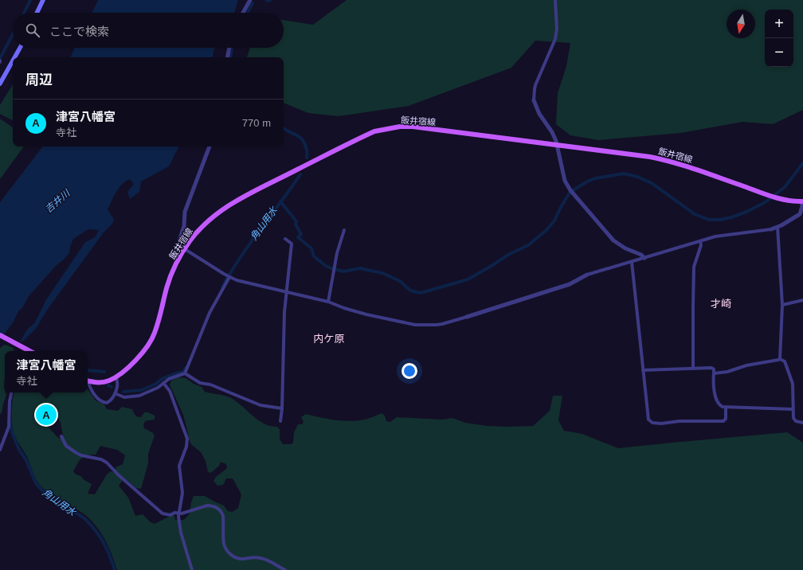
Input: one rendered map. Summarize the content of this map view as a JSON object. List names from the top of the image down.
{
  "streets": {
    "main road": ["飯井宿線"]
  },
  "districts": ["才崎", "内ケ原"],
  "water": ["吉井川", "角山用水"],
  "north": "bottom",
  "page": {
    "map_buttons": ["+", "−"],
    "search": "ここで検索",
    "heading": "周辺",
    "list": [
      {
        "mark": "A",
        "name": "津宮八幡宮",
        "note": "寺社",
        "value": "770 m"
      }
    ],
    "popup": ["津宮八幡宮", "寺社"],
    "pins": "A"
  }
}
